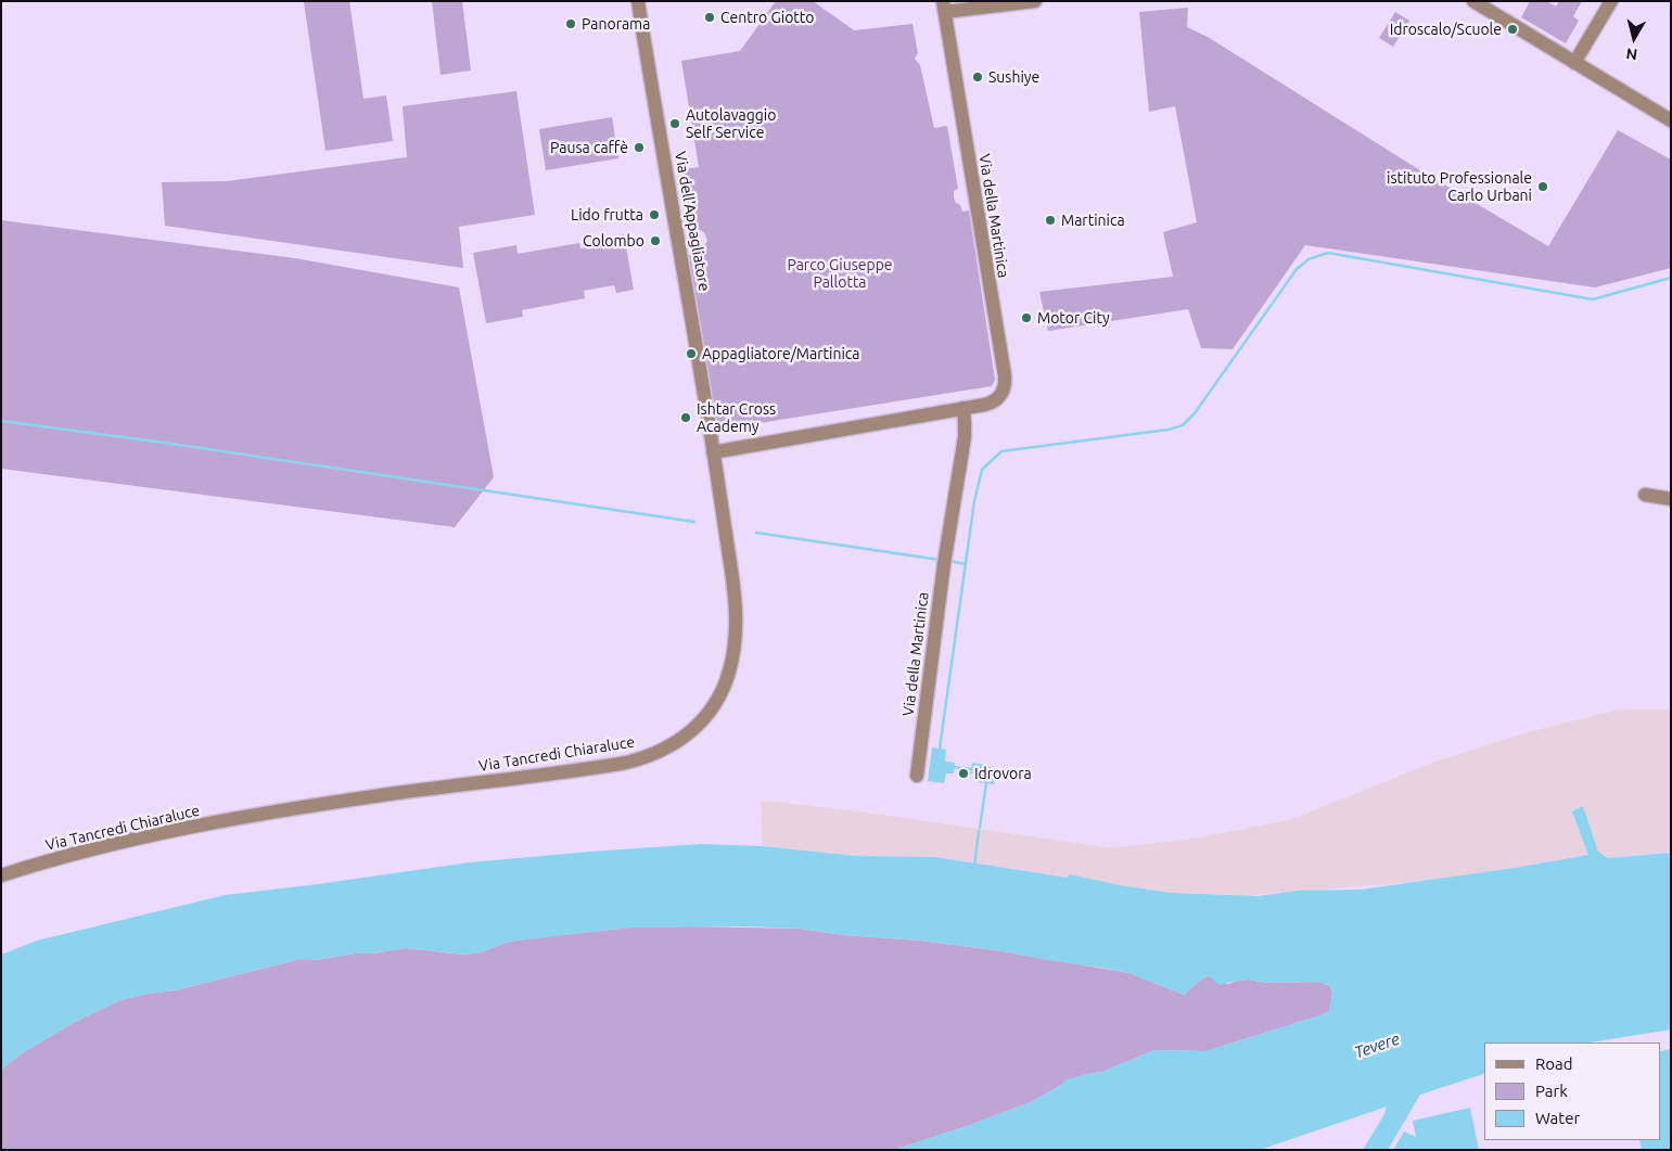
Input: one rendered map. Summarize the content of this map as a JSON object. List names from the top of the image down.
{
  "streets": {
    "street": ["Via della Martinica", "Via dell'Appagliatore", "Via Tancredi Chiaraluce"]
  },
  "crossings": [
    ["Via della Martinica", "Via Tancredi Chiaraluce"],
    ["Via dell'Appagliatore", "Via Tancredi Chiaraluce"]
  ],
  "water": ["Tevere"],
  "parks": ["Parco Giuseppe Pallotta"],
  "places": [
    "Centro Giotto",
    "Panorama",
    "Idroscalo/Scuole",
    "Sushiye",
    "Autolavaggio Self Service",
    "Pausa caffè",
    "istituto Professionale Carlo Urbani",
    "Lido frutta",
    "Martinica",
    "Colombo",
    "Motor City",
    "Appagliatore/Martinica",
    "Ishtar Cross Academy",
    "Idrovora"
  ],
  "legend": ["Road", "Park", "Water"],
  "north": "bottom"
}
